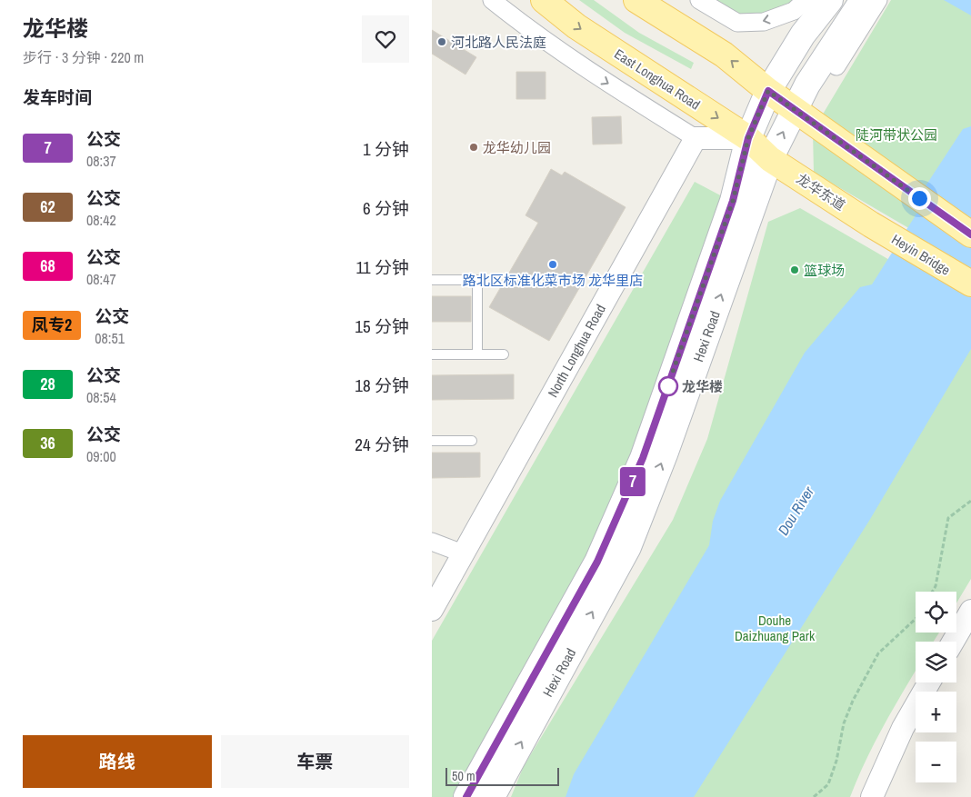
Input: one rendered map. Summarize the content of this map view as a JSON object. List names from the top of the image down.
{
  "streets": {
    "main road": [
      "East Longhua Road",
      "龙华东道",
      "Heyin Bridge",
      "Hexi Road"
    ],
    "street": ["North Longhua Road"]
  },
  "crossings": [
    ["East Longhua Road", "龙华东道"],
    ["East Longhua Road", "Hexi Road"],
    ["龙华东道", "Heyin Bridge"],
    ["龙华东道", "Hexi Road"]
  ],
  "water": ["Dou River"],
  "parks": ["陡河带状公园", "Douhe Daizhuang Park"],
  "places": [
    "河北路人民法庭",
    "龙华幼儿园",
    "路北区标准化菜市场 龙华里店",
    "篮球场",
    "龙华楼"
  ],
  "lines": ["bus line 7"],
  "scale_bar": "50 m",
  "page": {
    "heading": [
      ["龙华楼", "步行 · 3 分钟 · 220 m"],
      "发车时间"
    ],
    "on_map": "7",
    "list": [
      {
        "mark": "7",
        "name": "公交",
        "note": "08:37",
        "value": "1 分钟"
      },
      {
        "mark": "62",
        "name": "公交",
        "note": "08:42",
        "value": "6 分钟"
      },
      {
        "mark": "68",
        "name": "公交",
        "note": "08:47",
        "value": "11 分钟"
      },
      {
        "mark": "凤专2",
        "name": "公交",
        "note": "08:51",
        "value": "15 分钟"
      },
      {
        "mark": "28",
        "name": "公交",
        "note": "08:54",
        "value": "18 分钟"
      },
      {
        "mark": "36",
        "name": "公交",
        "note": "09:00",
        "value": "24 分钟"
      }
    ],
    "map_buttons": ["+", "−"],
    "buttons": ["路线", "车票"],
    "scale": "50 m"
  }
}
